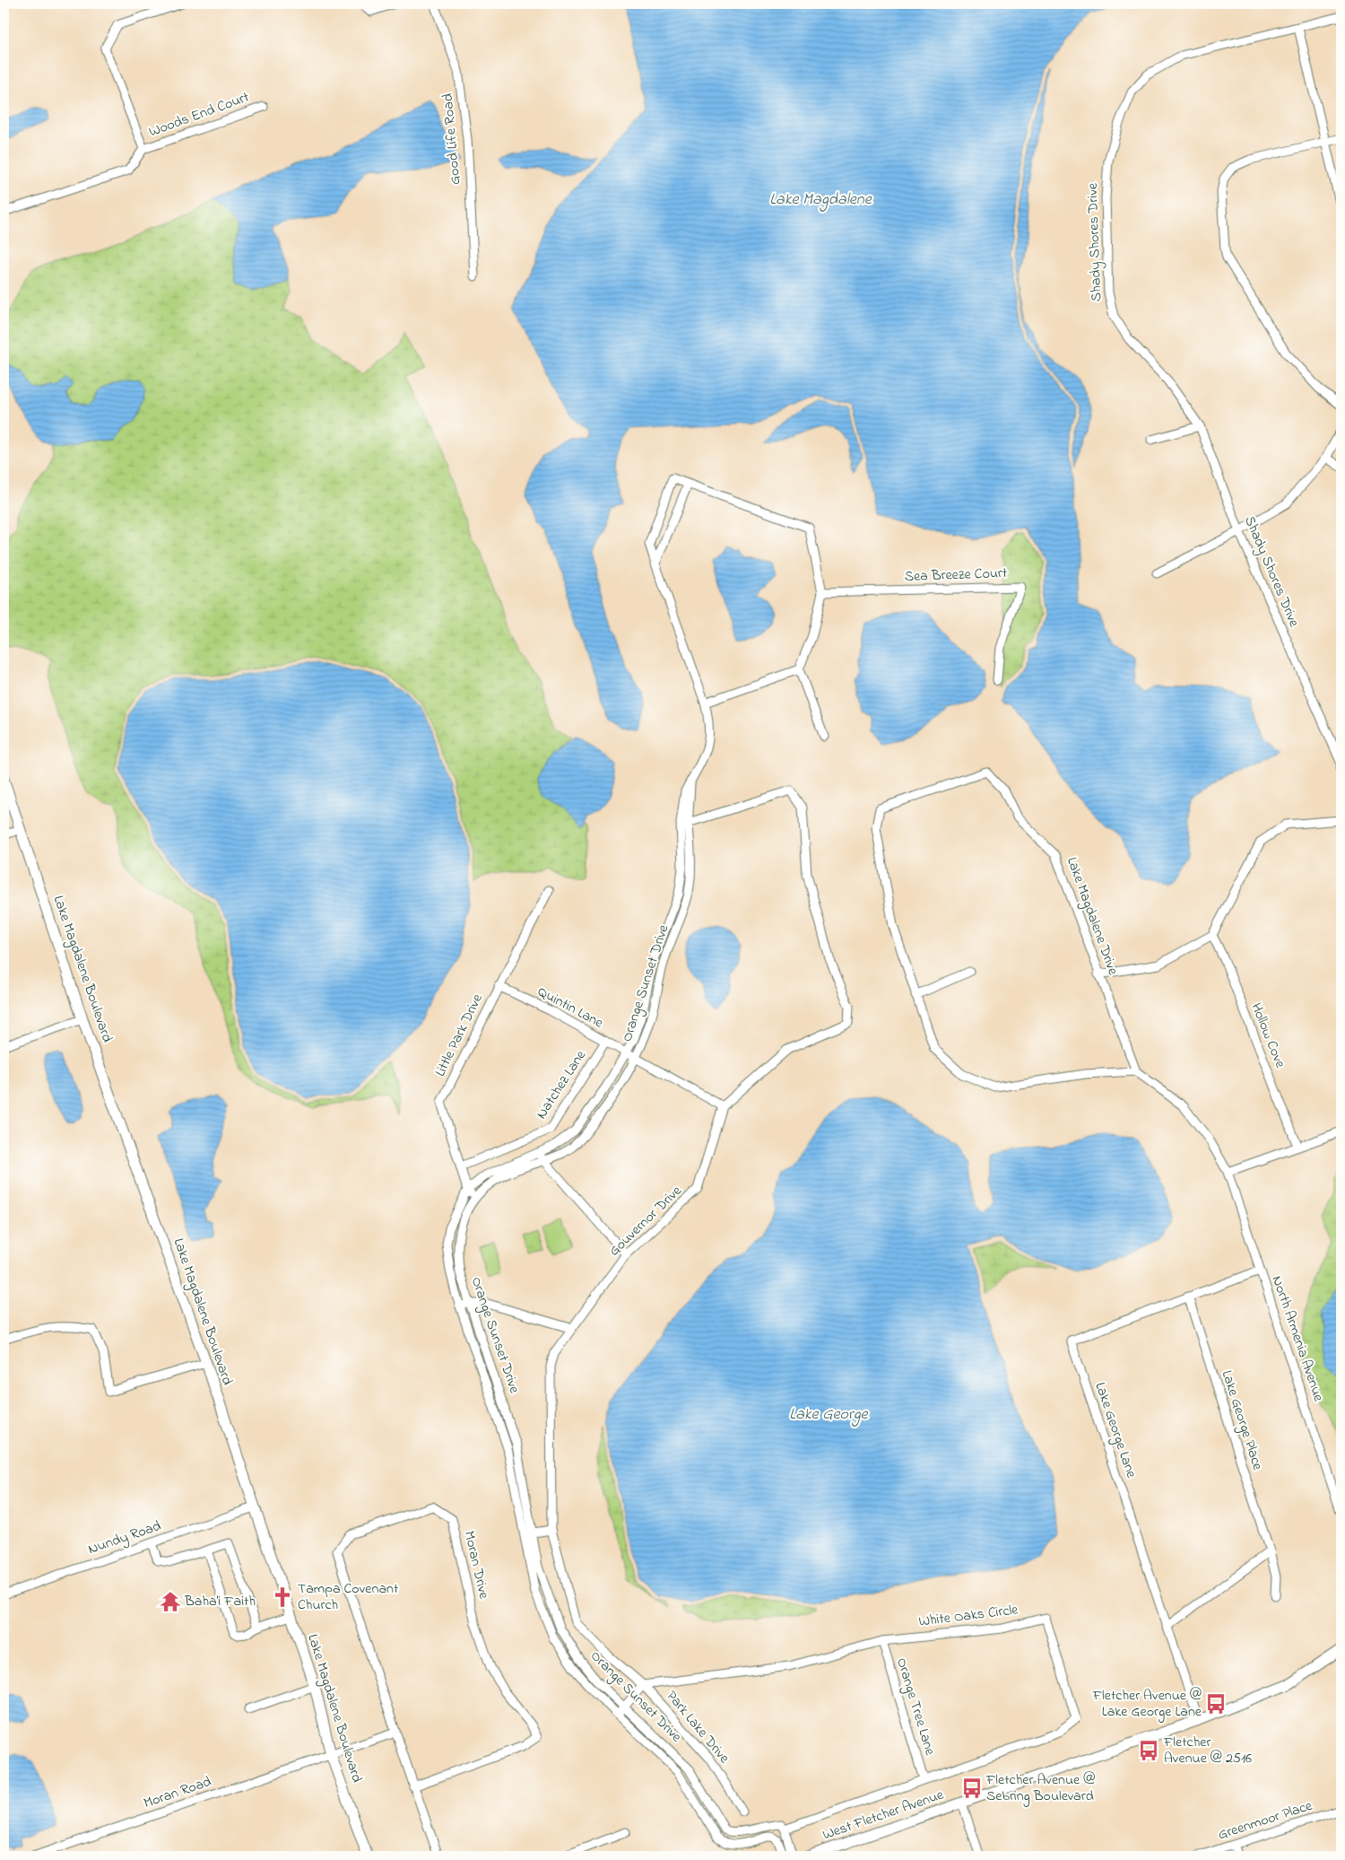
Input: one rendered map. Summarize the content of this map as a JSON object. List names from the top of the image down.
{
  "streets": {
    "street": [
      "Woods End Court",
      "Good Life Road",
      "Shady Shores Drive",
      "Sea Breeze Court",
      "Lake Magdalene Drive",
      "Lake Magdalene Boulevard",
      "Orange Sunset Drive",
      "Quintin Lane",
      "Little Park Drive",
      "Hollow Cove",
      "Natchez Lane",
      "Gouvernor Drive",
      "North Armenia Avenue",
      "Lake George Place",
      "Lake George Lane",
      "Nundy Road",
      "Moran Drive",
      "White Oaks Circle",
      "Orange Tree Lane",
      "Park Lake Drive",
      "Moran Road",
      "West Fletcher Avenue",
      "Greenmoor Place"
    ]
  },
  "crossings": [
    ["Sea Breeze Court", "Orange Sunset Drive"],
    ["Lake Magdalene Boulevard", "Nundy Road"],
    ["Lake Magdalene Boulevard", "Moran Road"],
    ["Orange Sunset Drive", "Quintin Lane"],
    ["Orange Sunset Drive", "Little Park Drive"],
    ["Orange Sunset Drive", "White Oaks Circle"],
    ["Quintin Lane", "Little Park Drive"],
    ["Quintin Lane", "Natchez Lane"],
    ["Quintin Lane", "Gouvernor Drive"],
    ["Little Park Drive", "Natchez Lane"],
    ["Gouvernor Drive", "White Oaks Circle"],
    ["Gouvernor Drive", "Park Lake Drive"],
    ["North Armenia Avenue", "Lake George Lane"],
    ["Lake George Place", "Lake George Lane"],
    ["Lake George Lane", "West Fletcher Avenue"],
    ["Moran Drive", "Moran Road"],
    ["White Oaks Circle", "Orange Tree Lane"],
    ["White Oaks Circle", "Park Lake Drive"]
  ],
  "water": ["Lake Magdalene", "Lake George"],
  "places": {
    "church": ["Tampa Covenant Church"],
    "temple": ["Baha'i Faith"],
    "bus stop": ["Fletcher Avenue @ Lake George Lane", "Fletcher Avenue @ 2516", "Fletcher Avenue @ Sebring Boulevard"]
  }
}
